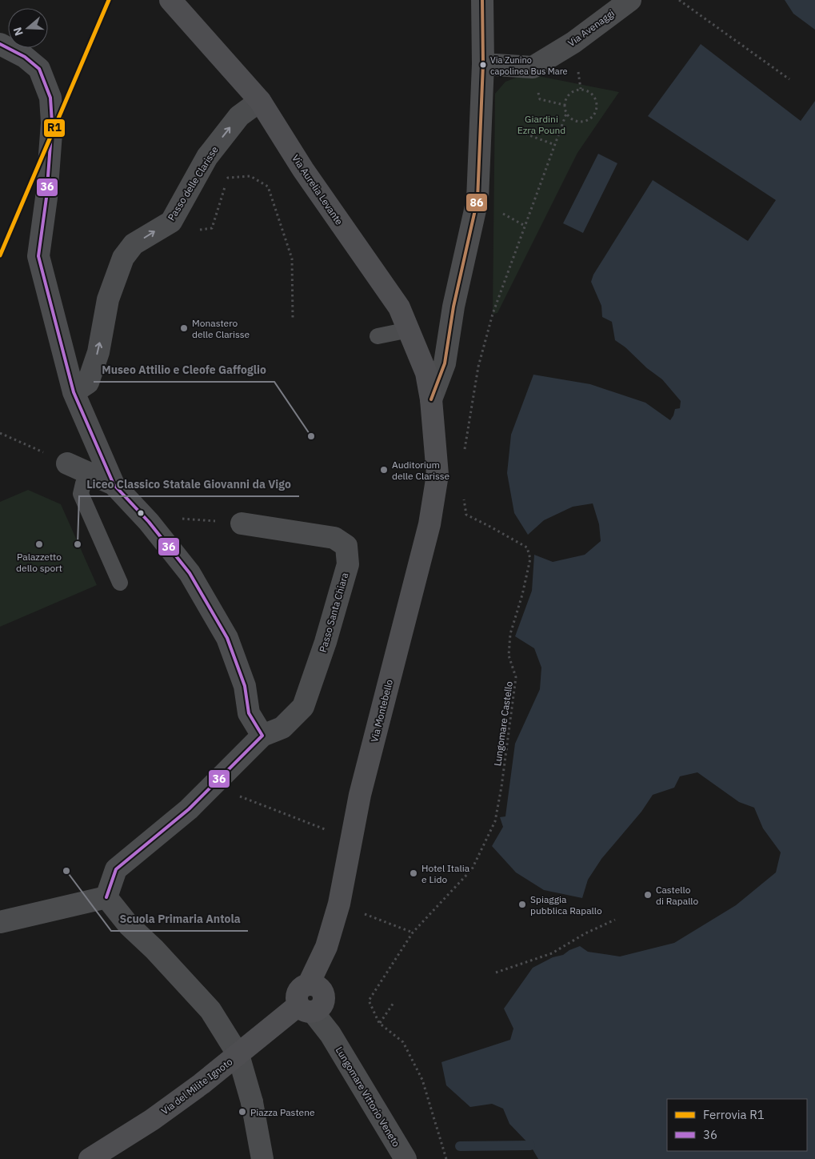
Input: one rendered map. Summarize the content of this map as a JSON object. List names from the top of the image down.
{
  "streets": {
    "main road": ["Via Aurelia Levante", "Via Montebello", "Via del Milite Ignoto"],
    "street": [
      "Via Avenaggi",
      "Passo delle Clarisse",
      "Passo Santa Chiara",
      "Lungomare Vittorio Veneto"
    ],
    "path": ["Lungomare Castello"]
  },
  "crossings": [
    ["Passo delle Clarisse", "Via Aurelia Levante"],
    ["Via Aurelia Levante", "Via Montebello"],
    ["Via Montebello", "Via del Milite Ignoto"],
    ["Via Montebello", "Lungomare Vittorio Veneto"],
    ["Via del Milite Ignoto", "Lungomare Vittorio Veneto"]
  ],
  "one_way": ["Passo delle Clarisse"],
  "parks": ["Giardini Ezra Pound"],
  "places": [
    "Via Zunino capolinea Bus Mare",
    "Monastero delle Clarisse",
    "Museo Attilio e Cleofe Gaffoglio",
    "Auditorium delle Clarisse",
    "Palazzetto dello sport",
    "Liceo Classico Statale Giovanni da Vigo",
    "Scuola Primaria Antola",
    "Hotel Italia e Lido",
    "Castello di Rapallo",
    "Spiaggia pubblica Rapallo",
    "Piazza Pastene"
  ],
  "lines": ["rail line R1", "transit line 86", "transit line 36"],
  "legend": ["Ferrovia R1", "36"],
  "north": "left"
}
